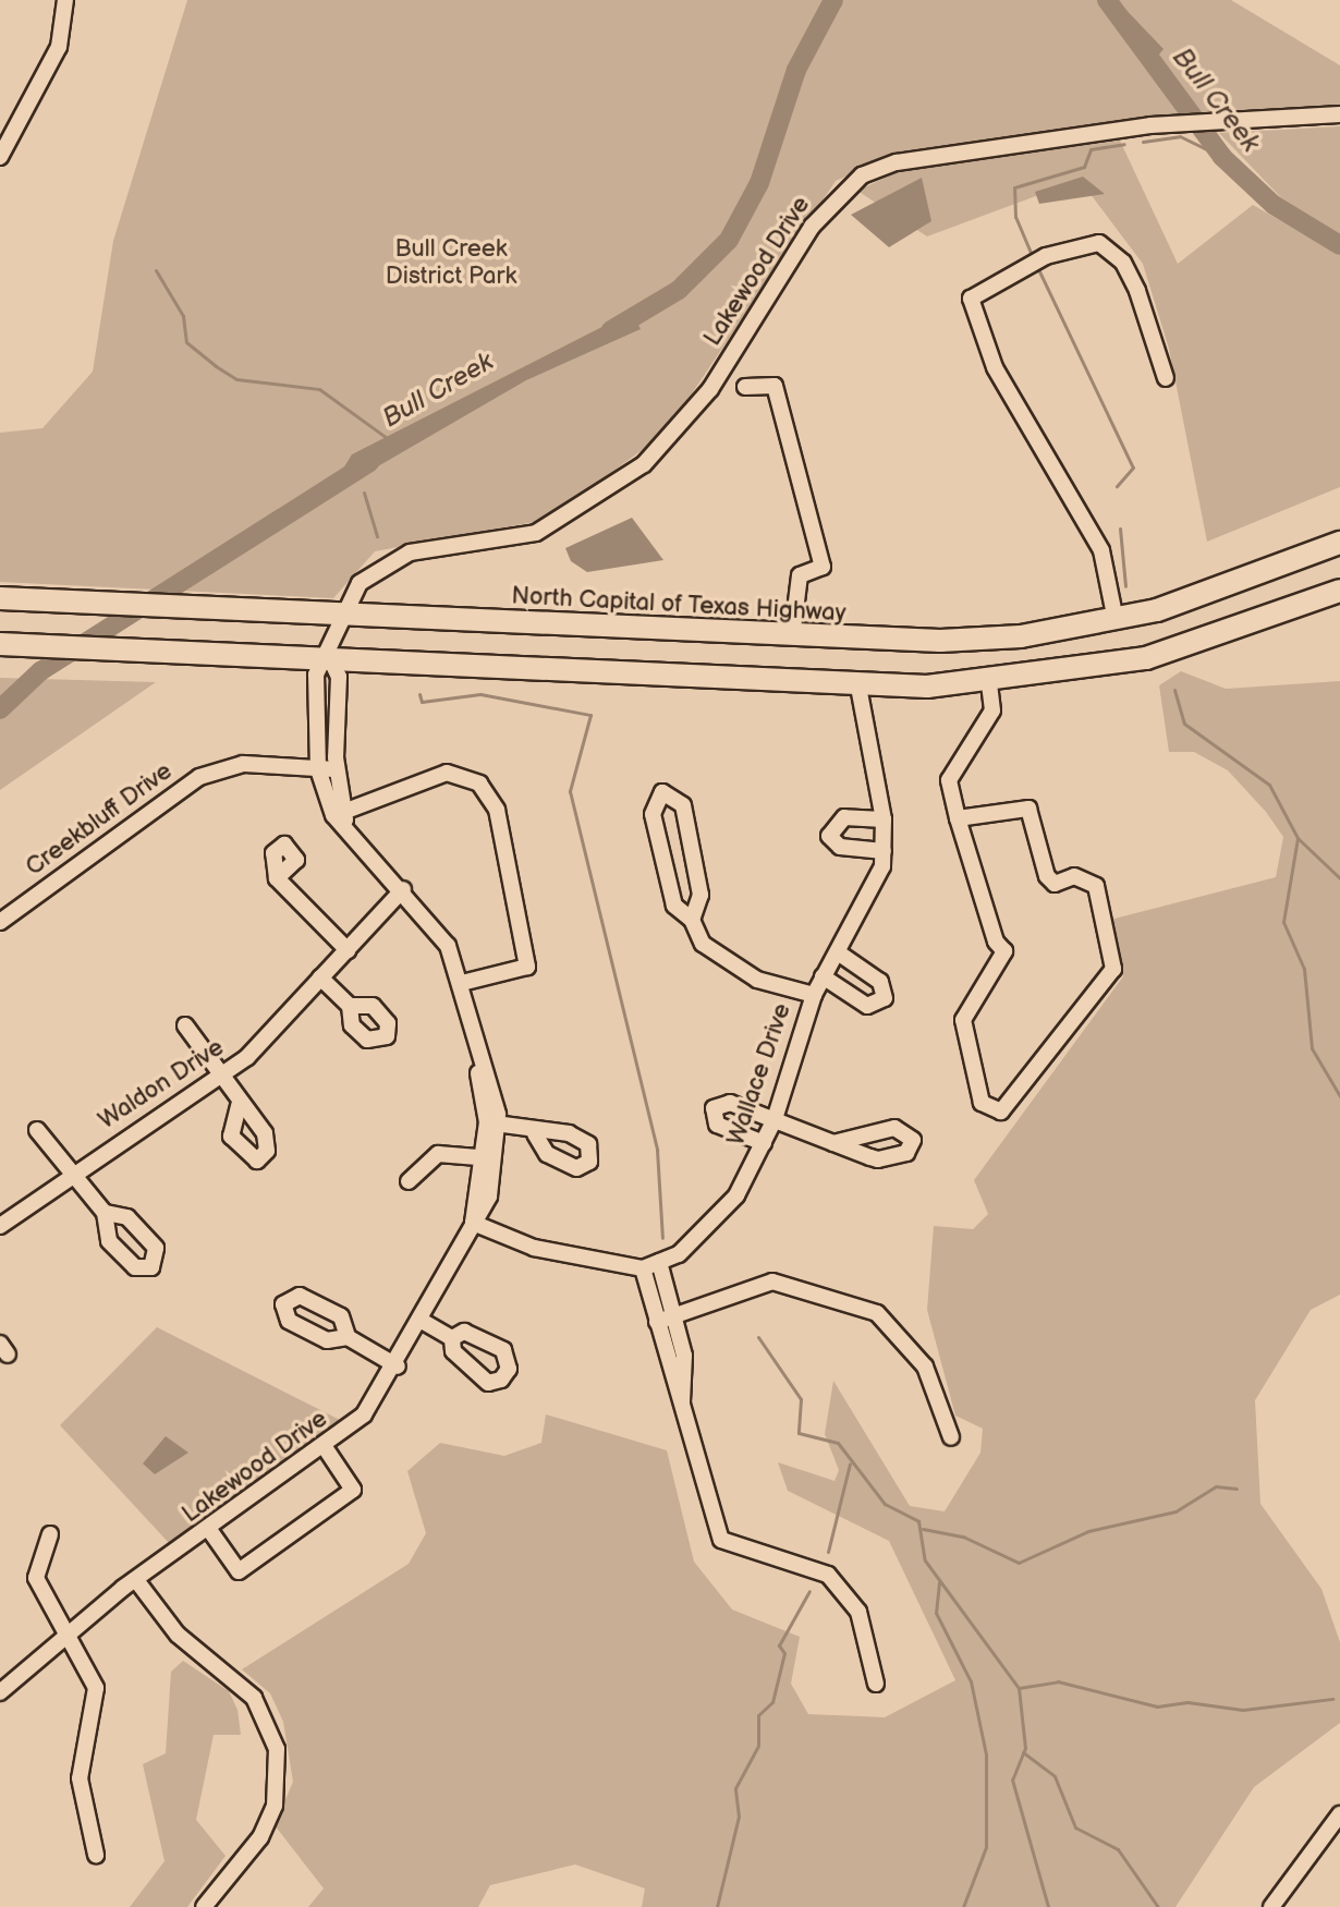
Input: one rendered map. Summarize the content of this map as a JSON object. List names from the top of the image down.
{
  "streets": {
    "highway": ["North Capital of Texas Highway"],
    "street": [
      "Lakewood Drive",
      "Creekbluff Drive",
      "Wallace Drive",
      "Waldon Drive"
    ]
  },
  "crossings": [
    ["Lakewood Drive", "North Capital of Texas Highway"],
    ["Lakewood Drive", "Creekbluff Drive"],
    ["Lakewood Drive", "Waldon Drive"]
  ],
  "water": ["Bull Creek"],
  "parks": ["Bull Creek District Park"]
}
